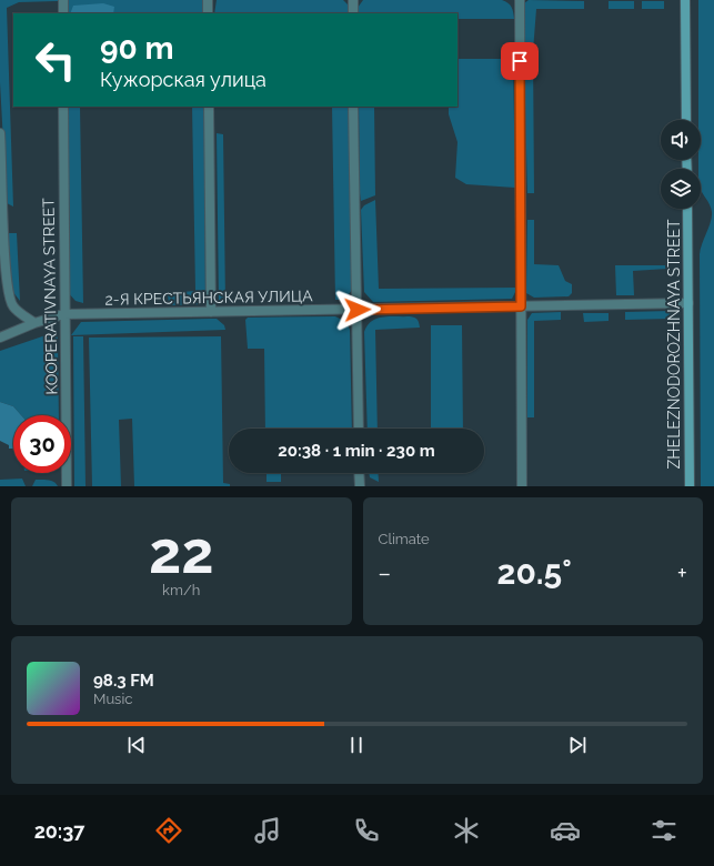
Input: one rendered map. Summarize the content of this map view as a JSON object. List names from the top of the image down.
{
  "streets": {
    "main road": ["ZHELEZNODOROZHNAYA STREET"],
    "street": ["KOOPERATIVNAYA STREET", "2-Я КРЕСТЬЯНСКАЯ УЛИЦА"]
  },
  "crossings": [
    ["KOOPERATIVNAYA STREET", "2-Я КРЕСТЬЯНСКАЯ УЛИЦА"],
    ["2-Я КРЕСТЬЯНСКАЯ УЛИЦА", "ZHELEZNODOROZHNAYA STREET"]
  ],
  "page": {
    "turn": ["90 m", "Кужорская улица"],
    "limit": "30",
    "trip": "20:38 · 1 min · 230 m",
    "tile": [
      ["22", "km/h"],
      "Climate"
    ],
    "heat": ["−", "20.5°", "+"],
    "song": ["98.3 FM", "Music"],
    "tabs": "20:37"
  }
}
